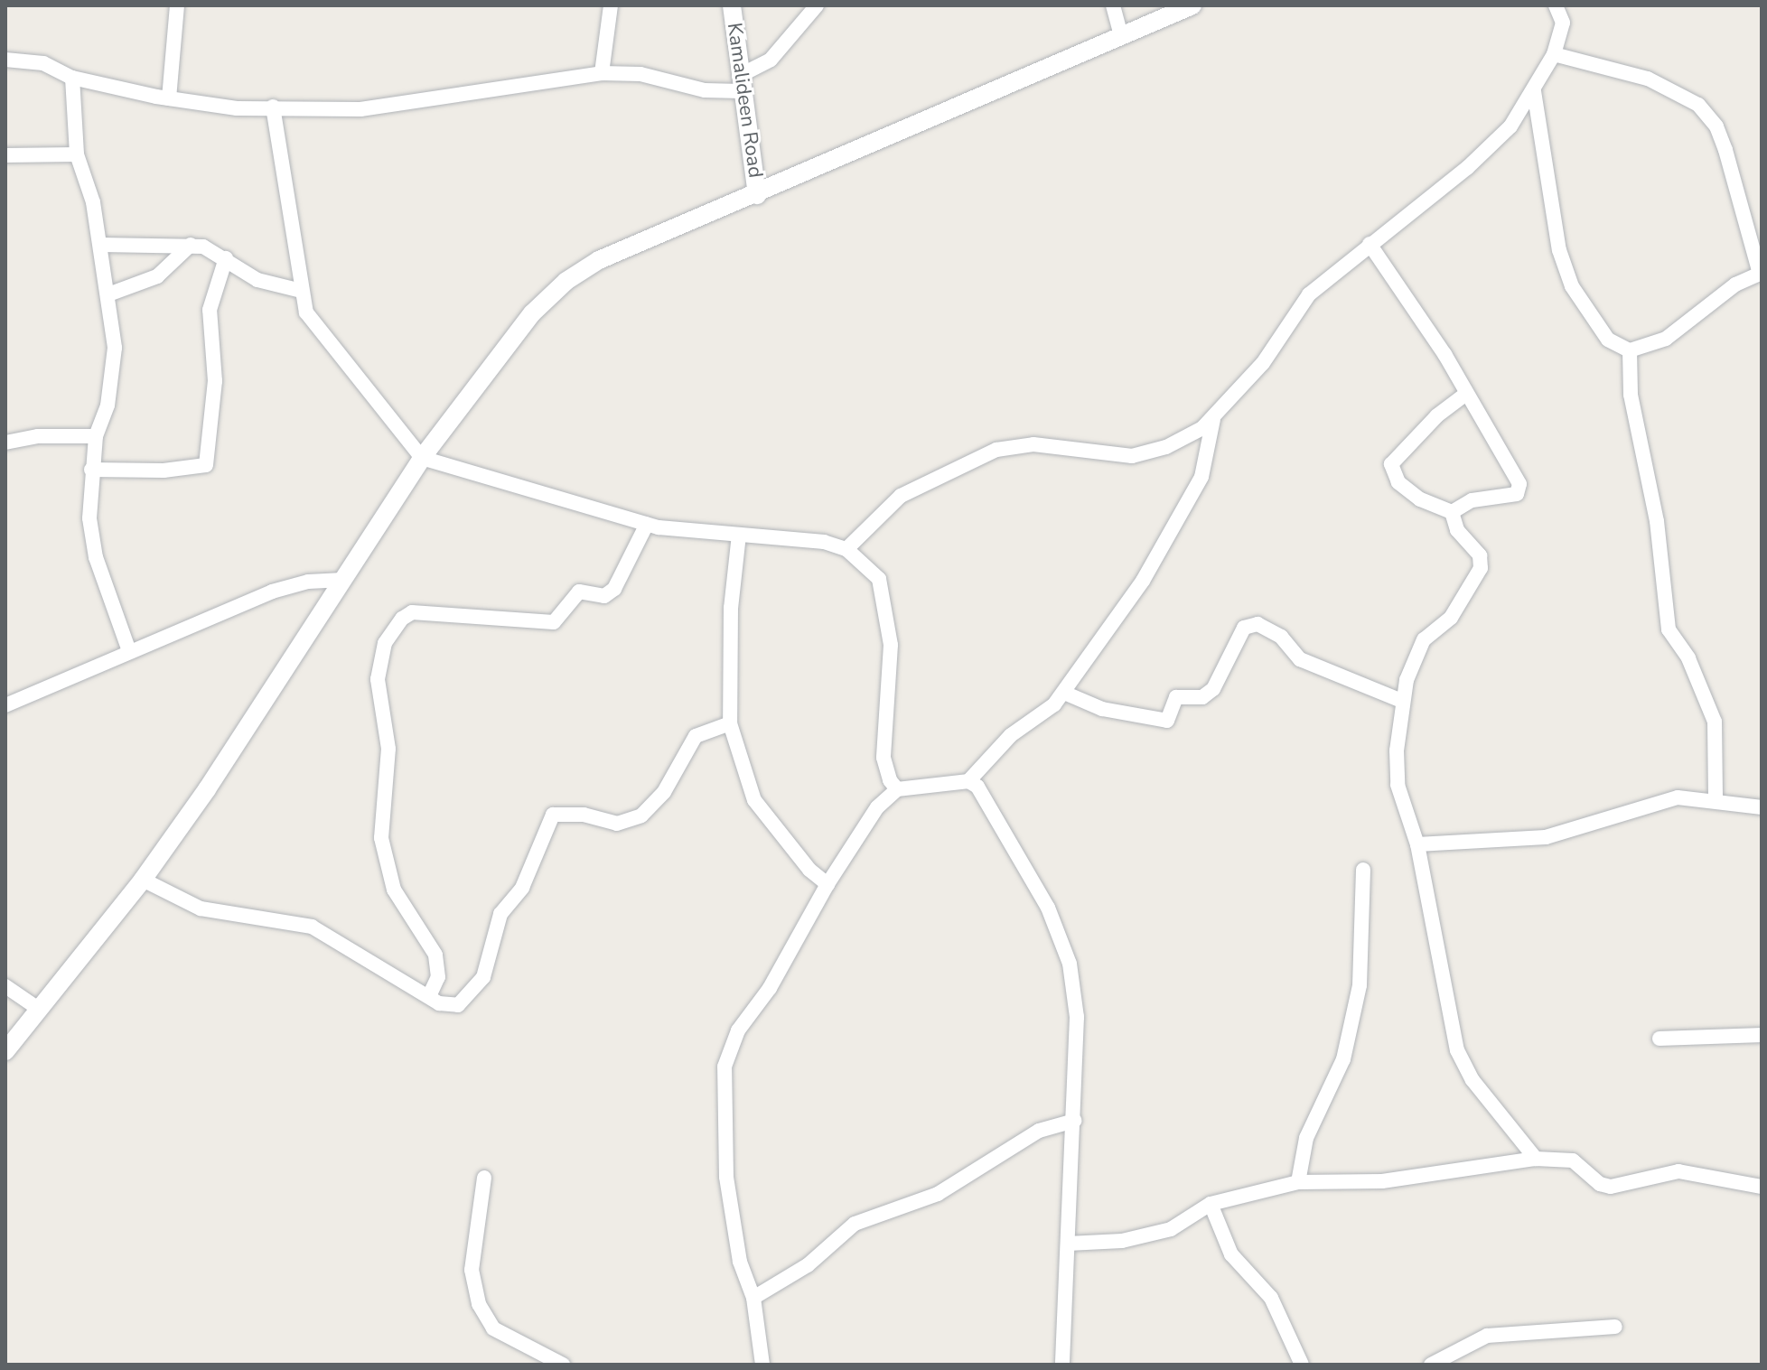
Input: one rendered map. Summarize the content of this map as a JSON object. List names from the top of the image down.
{
  "streets": {
    "street": ["Kamalideen Road"]
  }
}
